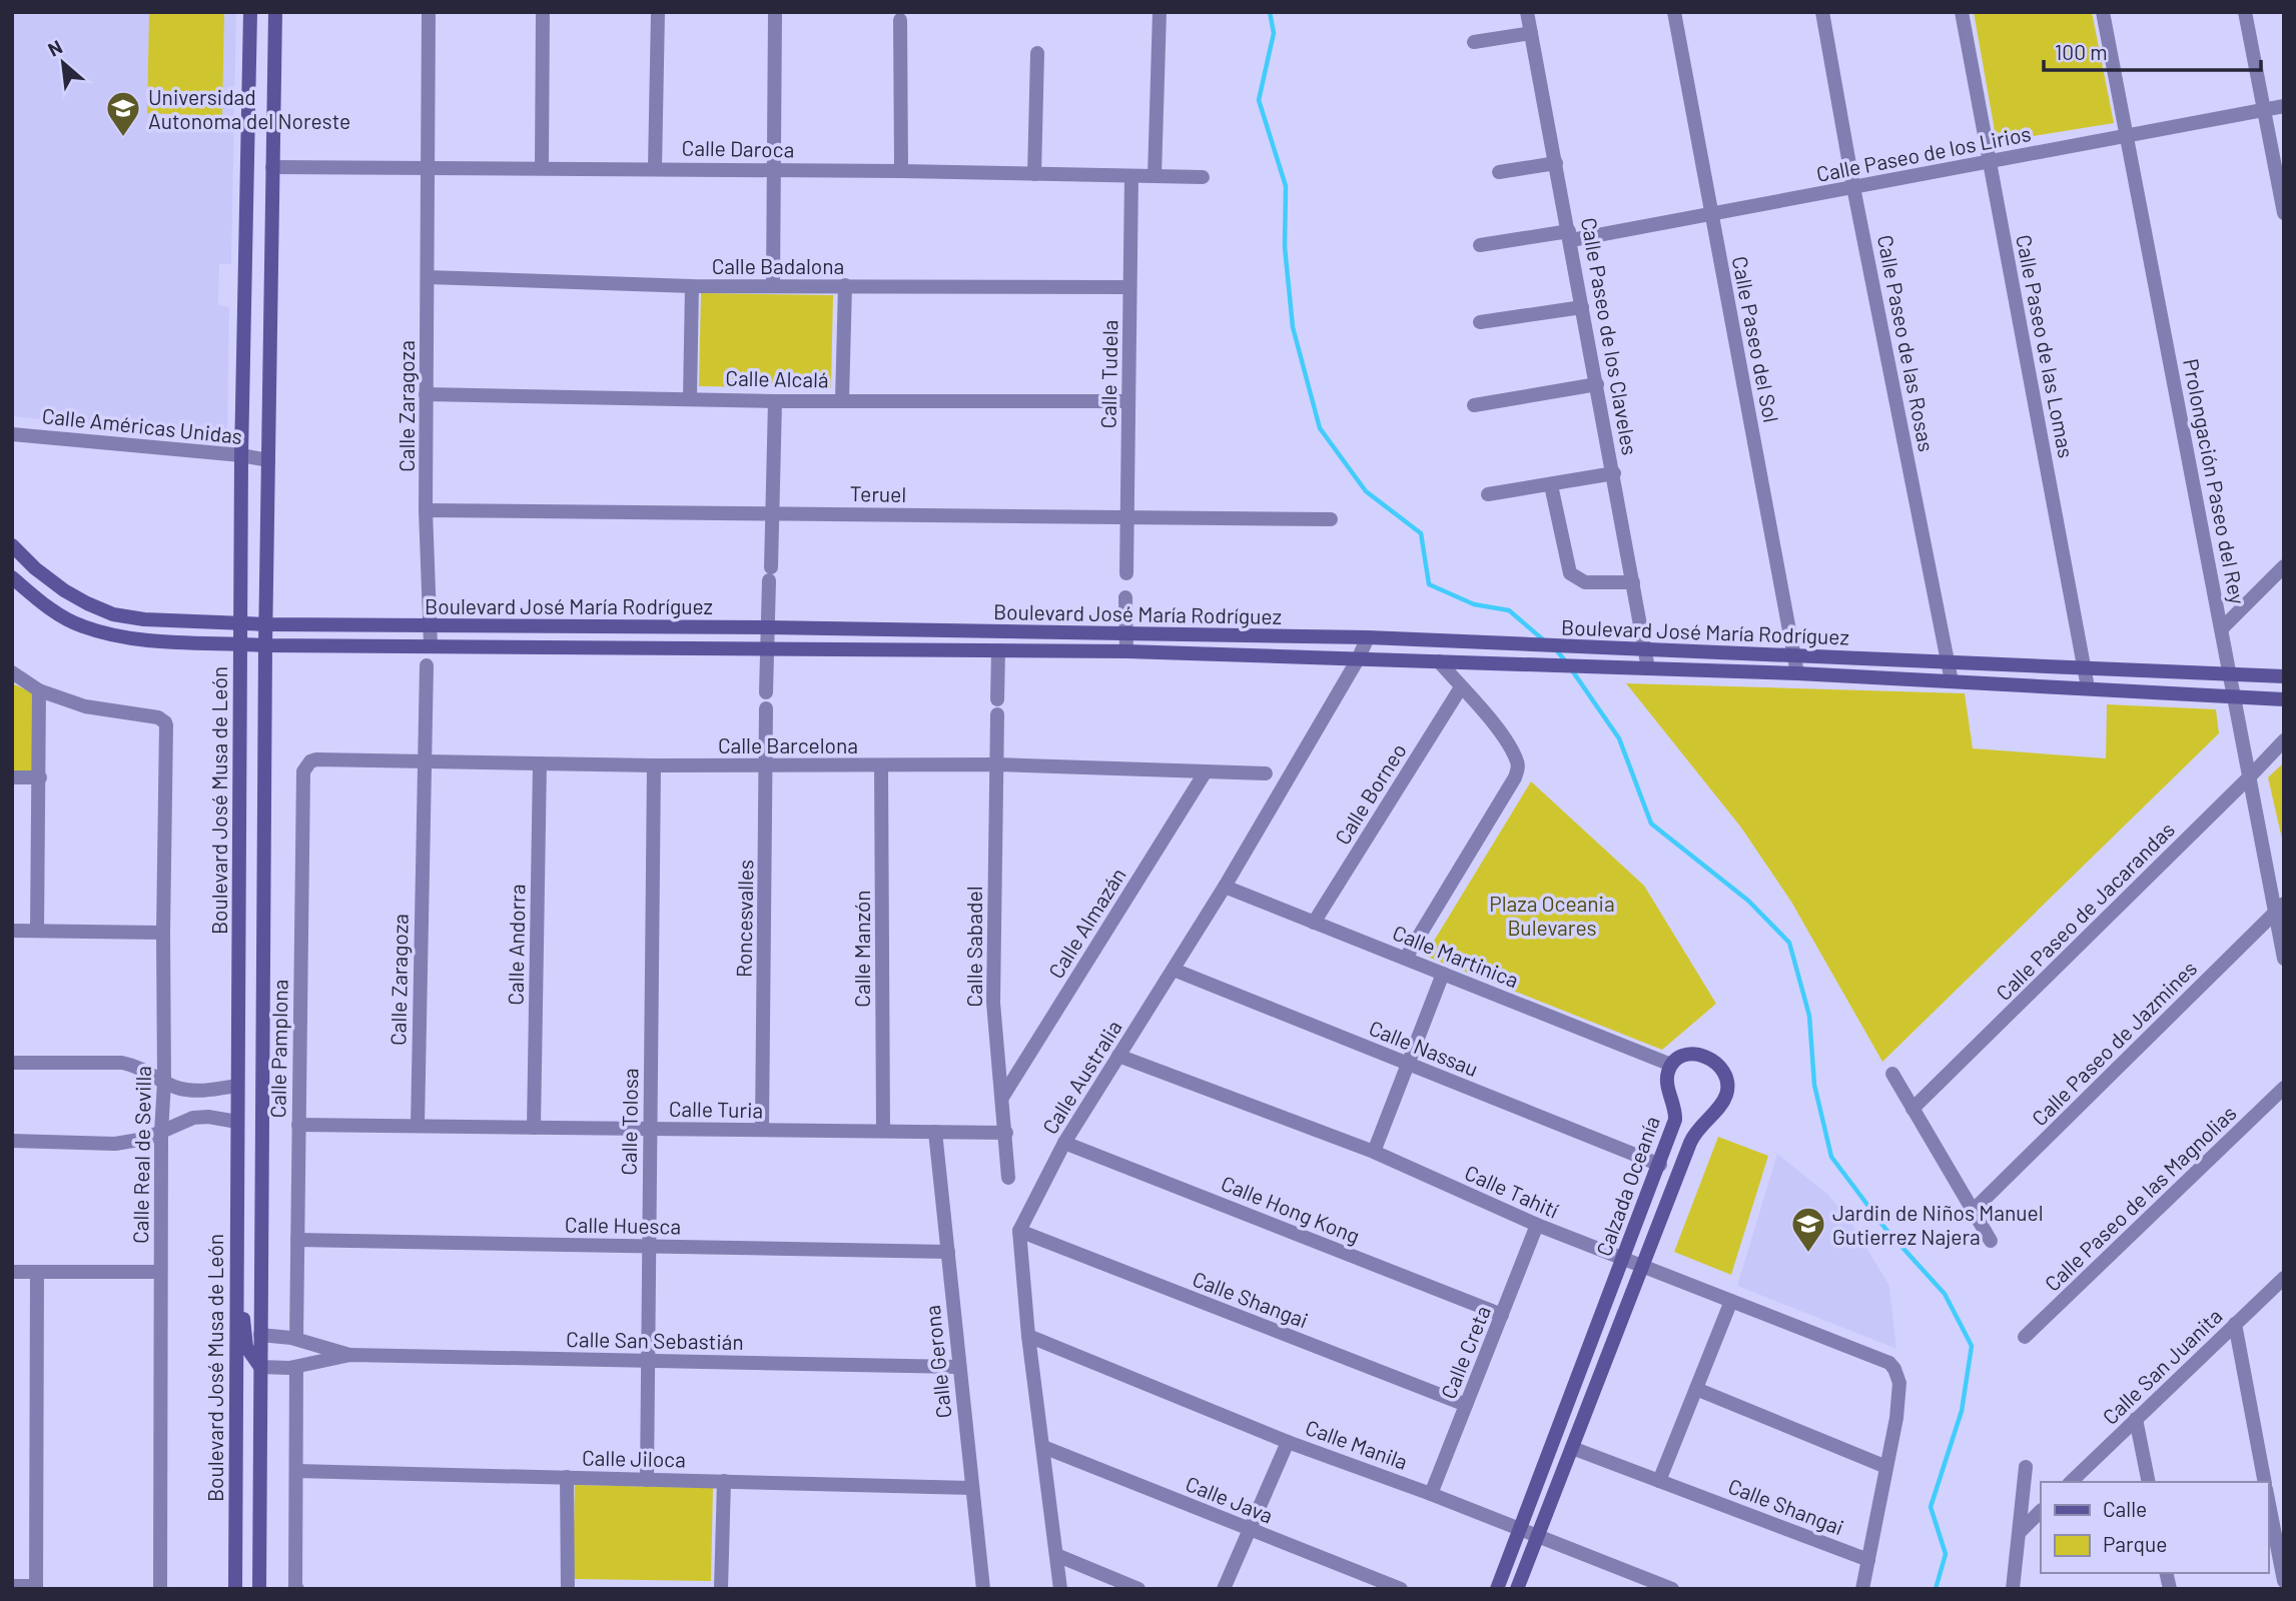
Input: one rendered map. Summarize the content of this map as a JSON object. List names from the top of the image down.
{
  "streets": {
    "street": [
      "Calle Daroca",
      "Calle Paseo de los Lirios",
      "Calle Badalona",
      "Calle Paseo de los Claveles",
      "Calle Paseo del Sol",
      "Calle Paseo de las Rosas",
      "Calle Paseo de las Lomas",
      "Calle Tudela",
      "Calle Alcalá",
      "Calle Zaragoza",
      "Calle Américas Unidas",
      "Prolongación Paseo del Rey",
      "Teruel",
      "Boulevard José María Rodríguez",
      "Calle Barcelona",
      "Calle Borneo",
      "Boulevard José Musa de León",
      "Calle Paseo de Jacarandas",
      "Roncesvalles",
      "Calle Almazán",
      "Calle Andorra",
      "Calle Sabadel",
      "Calle Manzón",
      "Calle Martinica",
      "Calle Paseo de Jazmines",
      "Calle Nassau",
      "Calle Pamplona",
      "Calle Australia",
      "Calle Turia",
      "Calle Tolosa",
      "Calle Real de Sevilla",
      "Calzada Oceanía",
      "Calle Tahití",
      "Calle Paseo de las Magnolias",
      "Calle Hong Kong",
      "Calle Huesca",
      "Calle Shangai",
      "Calle San Sebastián",
      "Calle Creta",
      "Calle Gerona",
      "Calle San Juanita",
      "Calle Manila",
      "Calle Jiloca",
      "Calle Java"
    ]
  },
  "crossings": [
    ["Calle Daroca", "Calle Tudela"],
    ["Calle Daroca", "Calle Zaragoza"],
    ["Calle Paseo de los Lirios", "Calle Paseo de los Claveles"],
    ["Calle Paseo de los Lirios", "Calle Paseo del Sol"],
    ["Calle Paseo de los Lirios", "Calle Paseo de las Rosas"],
    ["Calle Paseo de los Lirios", "Calle Paseo de las Lomas"],
    ["Calle Paseo de los Lirios", "Prolongación Paseo del Rey"],
    ["Calle Badalona", "Calle Tudela"],
    ["Calle Badalona", "Calle Zaragoza"],
    ["Calle Paseo de los Claveles", "Boulevard José María Rodríguez"],
    ["Calle Paseo del Sol", "Boulevard José María Rodríguez"],
    ["Calle Paseo de las Rosas", "Boulevard José María Rodríguez"],
    ["Calle Paseo de las Lomas", "Boulevard José María Rodríguez"],
    ["Calle Tudela", "Calle Alcalá"],
    ["Calle Tudela", "Teruel"],
    ["Calle Alcalá", "Calle Zaragoza"],
    ["Calle Zaragoza", "Teruel"],
    ["Calle Zaragoza", "Boulevard José María Rodríguez"],
    ["Calle Zaragoza", "Calle Barcelona"],
    ["Calle Zaragoza", "Calle Turia"],
    ["Calle Américas Unidas", "Boulevard José Musa de León"],
    ["Prolongación Paseo del Rey", "Boulevard José María Rodríguez"],
    ["Prolongación Paseo del Rey", "Calle Paseo de Jacarandas"],
    ["Prolongación Paseo del Rey", "Calle Paseo de Jazmines"],
    ["Boulevard José María Rodríguez", "Boulevard José Musa de León"],
    ["Boulevard José María Rodríguez", "Calle Sabadel"],
    ["Boulevard José María Rodríguez", "Calle Australia"],
    ["Calle Barcelona", "Roncesvalles"],
    ["Calle Barcelona", "Calle Almazán"],
    ["Calle Barcelona", "Calle Andorra"],
    ["Calle Barcelona", "Calle Sabadel"],
    ["Calle Barcelona", "Calle Manzón"],
    ["Calle Barcelona", "Calle Pamplona"],
    ["Calle Barcelona", "Calle Tolosa"],
    ["Calle Borneo", "Calle Martinica"],
    ["Roncesvalles", "Calle Turia"],
    ["Calle Almazán", "Calle Sabadel"],
    ["Calle Andorra", "Calle Turia"],
    ["Calle Sabadel", "Calle Turia"],
    ["Calle Manzón", "Calle Turia"],
    ["Calle Martinica", "Calle Australia"],
    ["Calle Martinica", "Calzada Oceanía"],
    ["Calle Nassau", "Calle Australia"],
    ["Calle Nassau", "Calzada Oceanía"],
    ["Calle Pamplona", "Calle Turia"],
    ["Calle Pamplona", "Calle Huesca"],
    ["Calle Pamplona", "Calle San Sebastián"],
    ["Calle Australia", "Calle Tahití"],
    ["Calle Australia", "Calle Hong Kong"],
    ["Calle Australia", "Calle Shangai"],
    ["Calle Turia", "Calle Tolosa"],
    ["Calle Turia", "Calle Gerona"],
    ["Calle Tolosa", "Calle Huesca"],
    ["Calle Tolosa", "Calle San Sebastián"],
    ["Calle Tolosa", "Calle Jiloca"],
    ["Calzada Oceanía", "Calle Tahití"],
    ["Calzada Oceanía", "Calle Shangai"],
    ["Calzada Oceanía", "Calle Manila"],
    ["Calle Tahití", "Calle Creta"],
    ["Calle Hong Kong", "Calle Creta"],
    ["Calle Huesca", "Calle Gerona"],
    ["Calle Shangai", "Calle Creta"],
    ["Calle San Sebastián", "Calle Gerona"],
    ["Calle Creta", "Calle Manila"],
    ["Calle Gerona", "Calle Jiloca"]
  ],
  "parks": ["Plaza Oceania Bulevares"],
  "places": {
    "school or university": ["Universidad Autonoma del Noreste", "Jardin de Niños Manuel Gutierrez Najera"]
  },
  "legend": ["Calle", "Parque"],
  "scale_bar": "100 m",
  "north": "top left"
}
